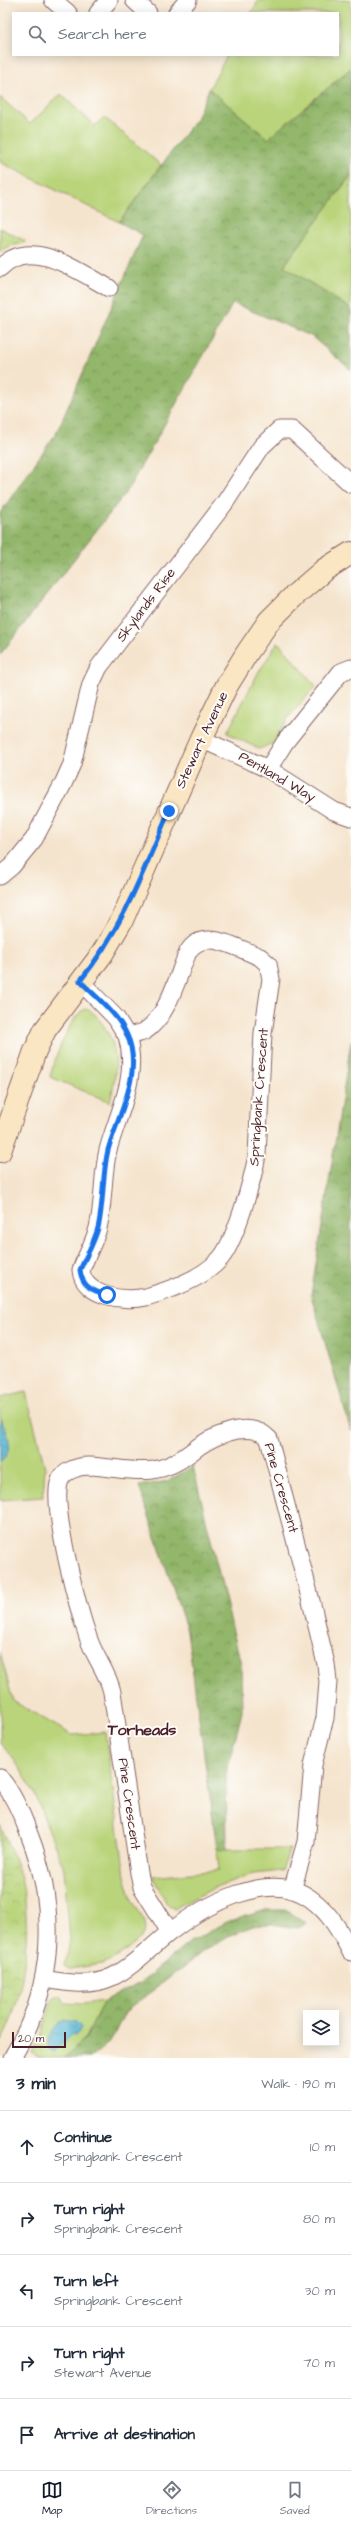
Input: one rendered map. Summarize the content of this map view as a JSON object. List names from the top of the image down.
{
  "streets": {
    "street": [
      "Skylands Rise",
      "Stewart Avenue",
      "Pentland Way",
      "Springbank Crescent",
      "Pine Crescent"
    ]
  },
  "crossings": [
    ["Stewart Avenue", "Pentland Way"],
    ["Stewart Avenue", "Springbank Crescent"]
  ],
  "districts": ["Torheads"],
  "scale_bar": "20 m",
  "page": {
    "search": "Search here",
    "scale": "20 m",
    "heading": ["3 min", "Walk · 190 m"],
    "list": [
      ["Continue", "Springbank Crescent", "10 m"],
      ["Turn right", "Springbank Crescent", "80 m"],
      ["Turn left", "Springbank Crescent", "30 m"],
      ["Turn right", "Stewart Avenue", "70 m"],
      "Arrive at destination"
    ],
    "nav": ["Map", "Directions", "Saved"]
  }
}
